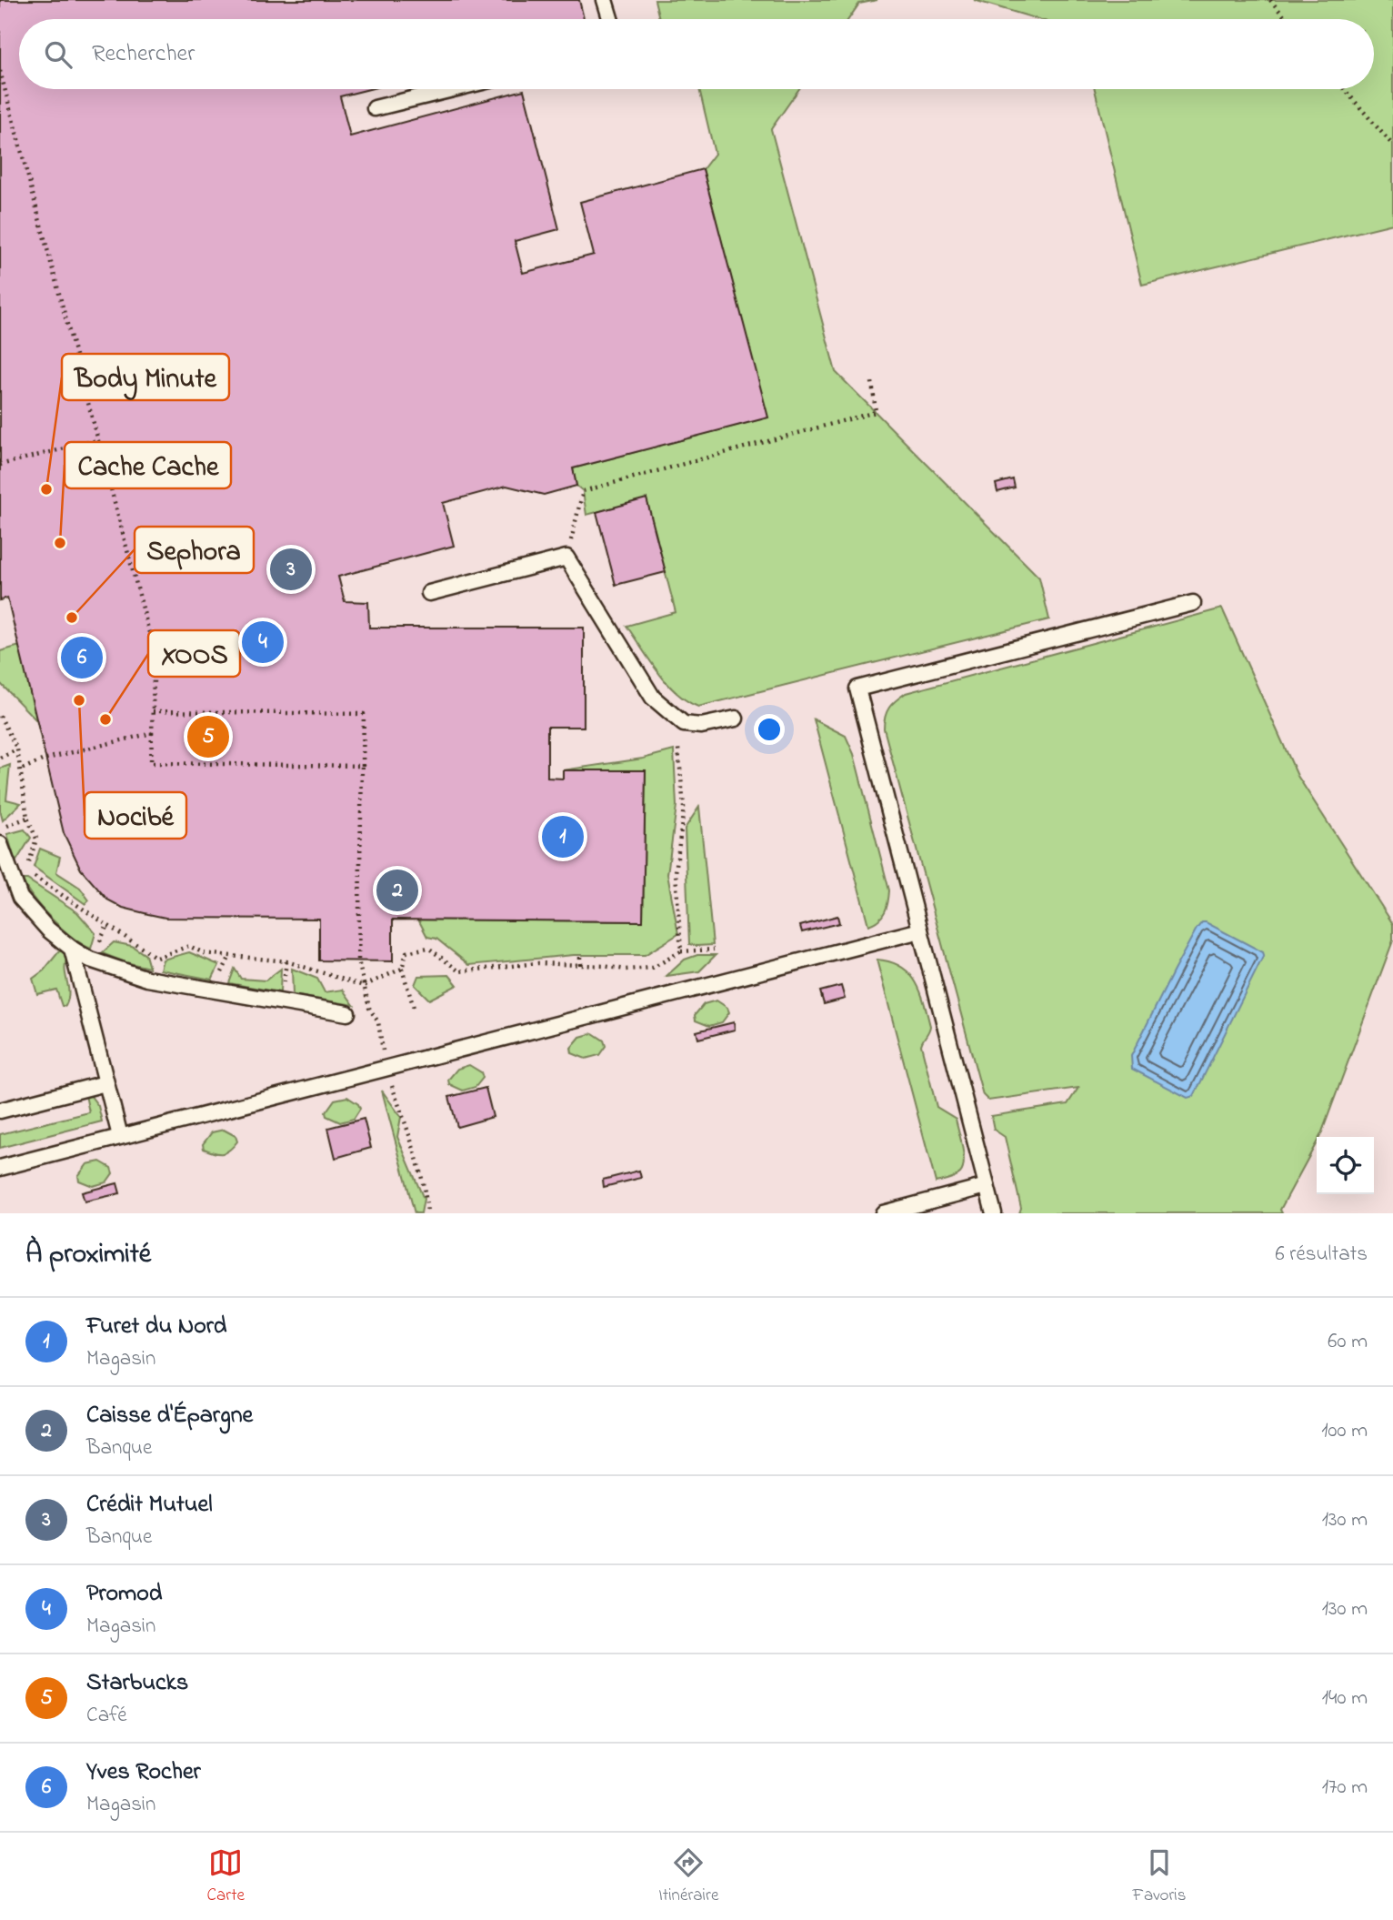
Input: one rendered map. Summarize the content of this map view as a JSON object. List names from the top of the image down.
{
  "places": [
    "Body Minute",
    "Cache Cache",
    "Sephora",
    "Nocibé",
    "XOOS"
  ],
  "page": {
    "search": "Rechercher",
    "pins": [
      "3",
      "4",
      "6",
      "5",
      "1",
      "2"
    ],
    "heading": ["À proximité", "6 résultats"],
    "list": [
      {
        "mark": "1",
        "name": "Furet du Nord",
        "note": "Magasin",
        "value": "60 m"
      },
      {
        "mark": "2",
        "name": "Caisse d'Épargne",
        "note": "Banque",
        "value": "100 m"
      },
      {
        "mark": "3",
        "name": "Crédit Mutuel",
        "note": "Banque",
        "value": "130 m"
      },
      {
        "mark": "4",
        "name": "Promod",
        "note": "Magasin",
        "value": "130 m"
      },
      {
        "mark": "5",
        "name": "Starbucks",
        "note": "Café",
        "value": "140 m"
      },
      {
        "mark": "6",
        "name": "Yves Rocher",
        "note": "Magasin",
        "value": "170 m"
      }
    ],
    "nav": ["Carte", "Itinéraire", "Favoris"]
  }
}
